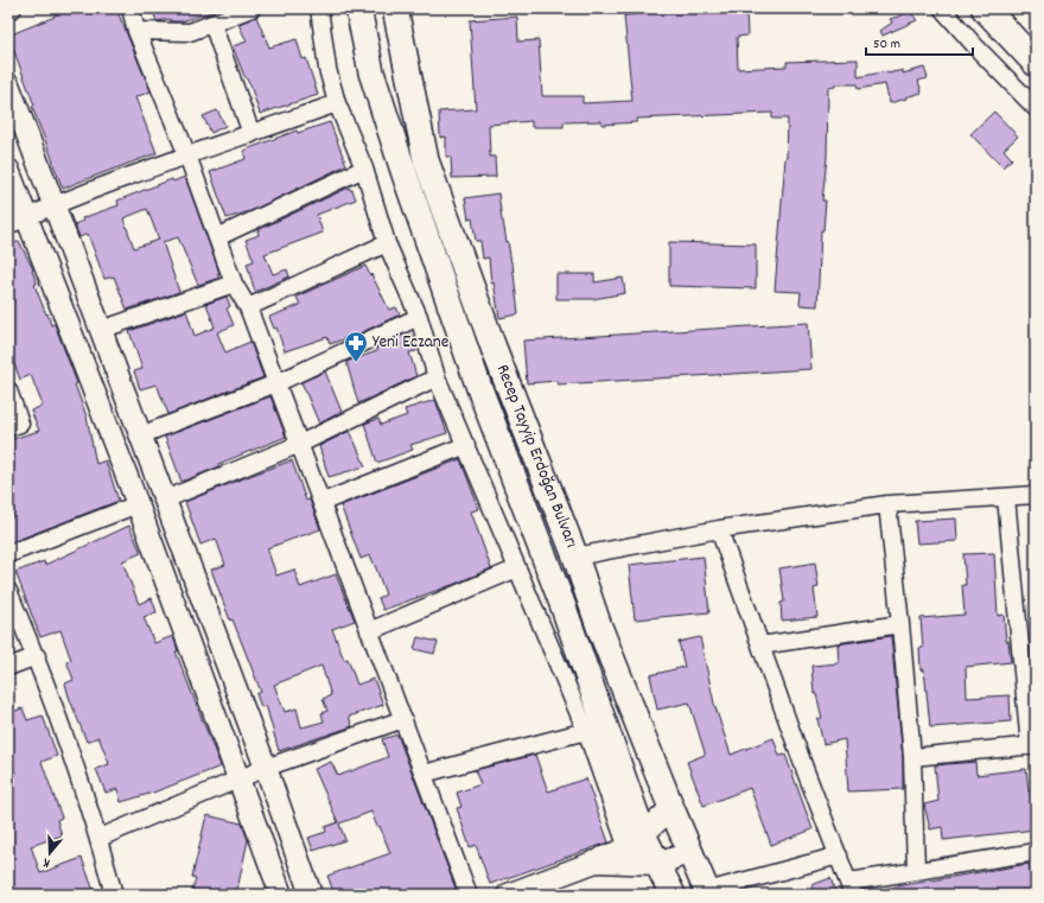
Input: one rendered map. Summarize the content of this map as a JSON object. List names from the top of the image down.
{
  "streets": {
    "main road": ["Recep Tayyip Erdoğan Bulvarı"]
  },
  "places": {
    "pharmacy": ["Yeni Eczane"]
  },
  "scale_bar": "50 m",
  "north": "bottom"
}
